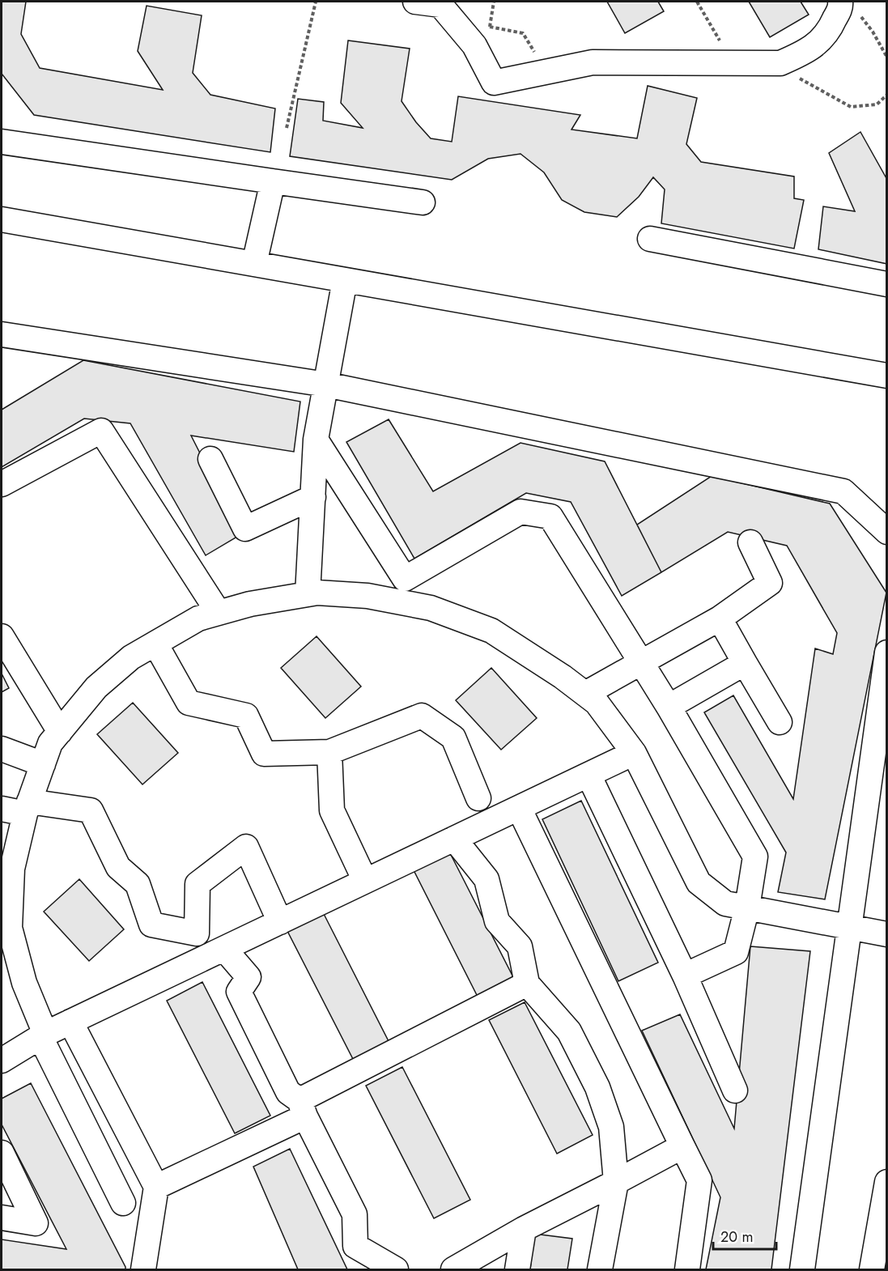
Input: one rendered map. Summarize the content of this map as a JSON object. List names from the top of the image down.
{
  "scale_bar": "20 m"
}
